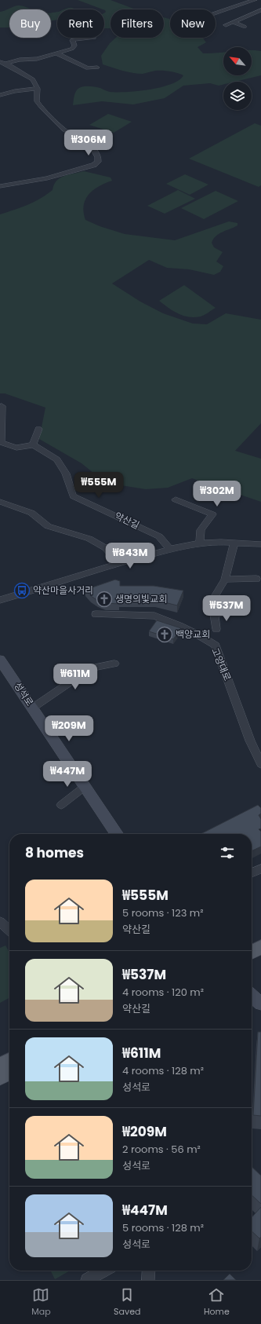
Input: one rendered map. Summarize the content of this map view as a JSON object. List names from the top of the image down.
{
  "streets": {
    "street": ["약산길", "고양대로", "성석로"]
  },
  "places": {
    "bus stop": ["약산마을사거리"],
    "church": ["생명의빛교회", "백양교회"]
  },
  "north": "top left",
  "page": {
    "chip": [
      "Buy",
      "Rent",
      "Filters",
      "New"
    ],
    "price": [
      "₩306M",
      "₩555M",
      "₩302M",
      "₩843M",
      "₩537M",
      "₩611M",
      "₩209M",
      "₩447M"
    ],
    "heading": "8 homes",
    "list": [
      {
        "name": "₩555M",
        "note": "5 rooms · 123 m² · 약산길"
      },
      {
        "name": "₩537M",
        "note": "4 rooms · 120 m² · 약산길"
      },
      {
        "name": "₩611M",
        "note": "4 rooms · 128 m² · 성석로"
      },
      {
        "name": "₩209M",
        "note": "2 rooms · 56 m² · 성석로"
      },
      {
        "name": "₩447M",
        "note": "5 rooms · 128 m² · 성석로"
      }
    ],
    "tabs": ["Map", "Saved", "Home"]
  }
}
